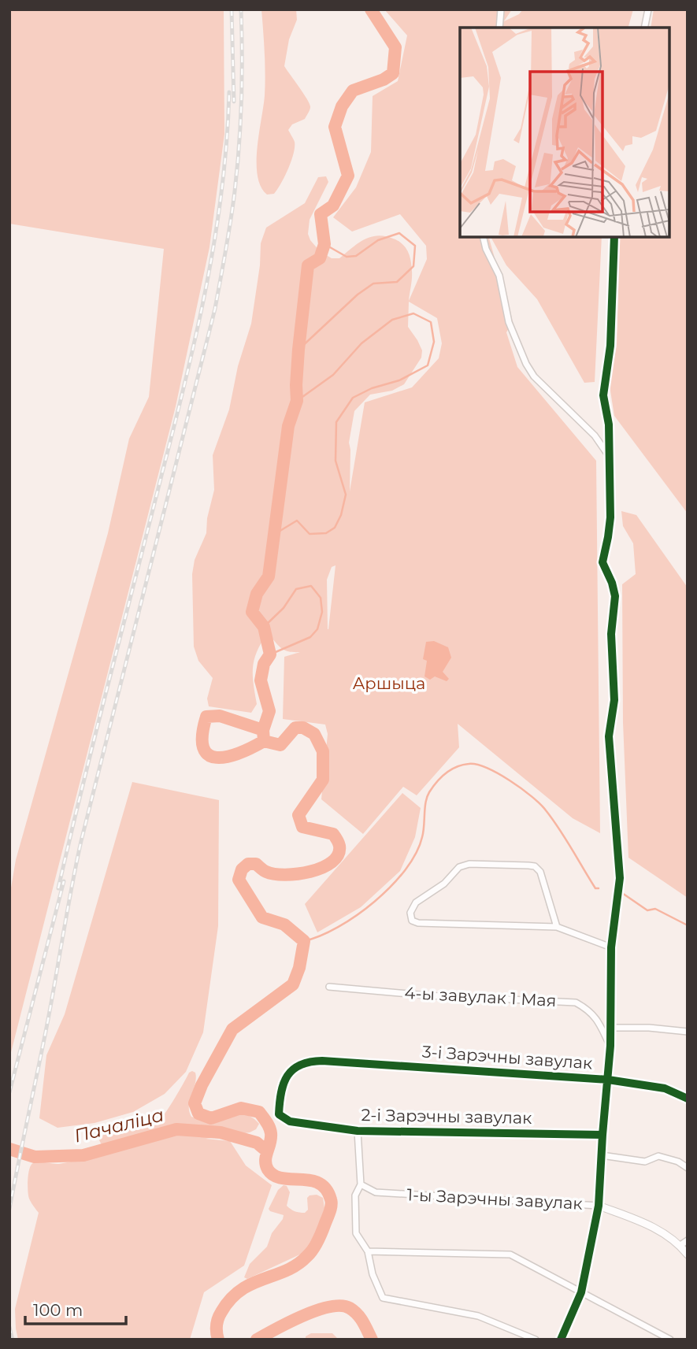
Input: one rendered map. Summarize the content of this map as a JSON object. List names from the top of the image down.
{
  "streets": {
    "street": [
      "4-ы завулак 1 Мая",
      "3-і Зарэчны завулак",
      "2-і Зарэчны завулак",
      "1-ы Зарэчны завулак"
    ]
  },
  "crossings": [
    ["3-і Зарэчны завулак", "2-і Зарэчны завулак"]
  ],
  "water": ["Пачаліца"],
  "parks": ["Аршыца"],
  "scale_bar": "100 m"
}
